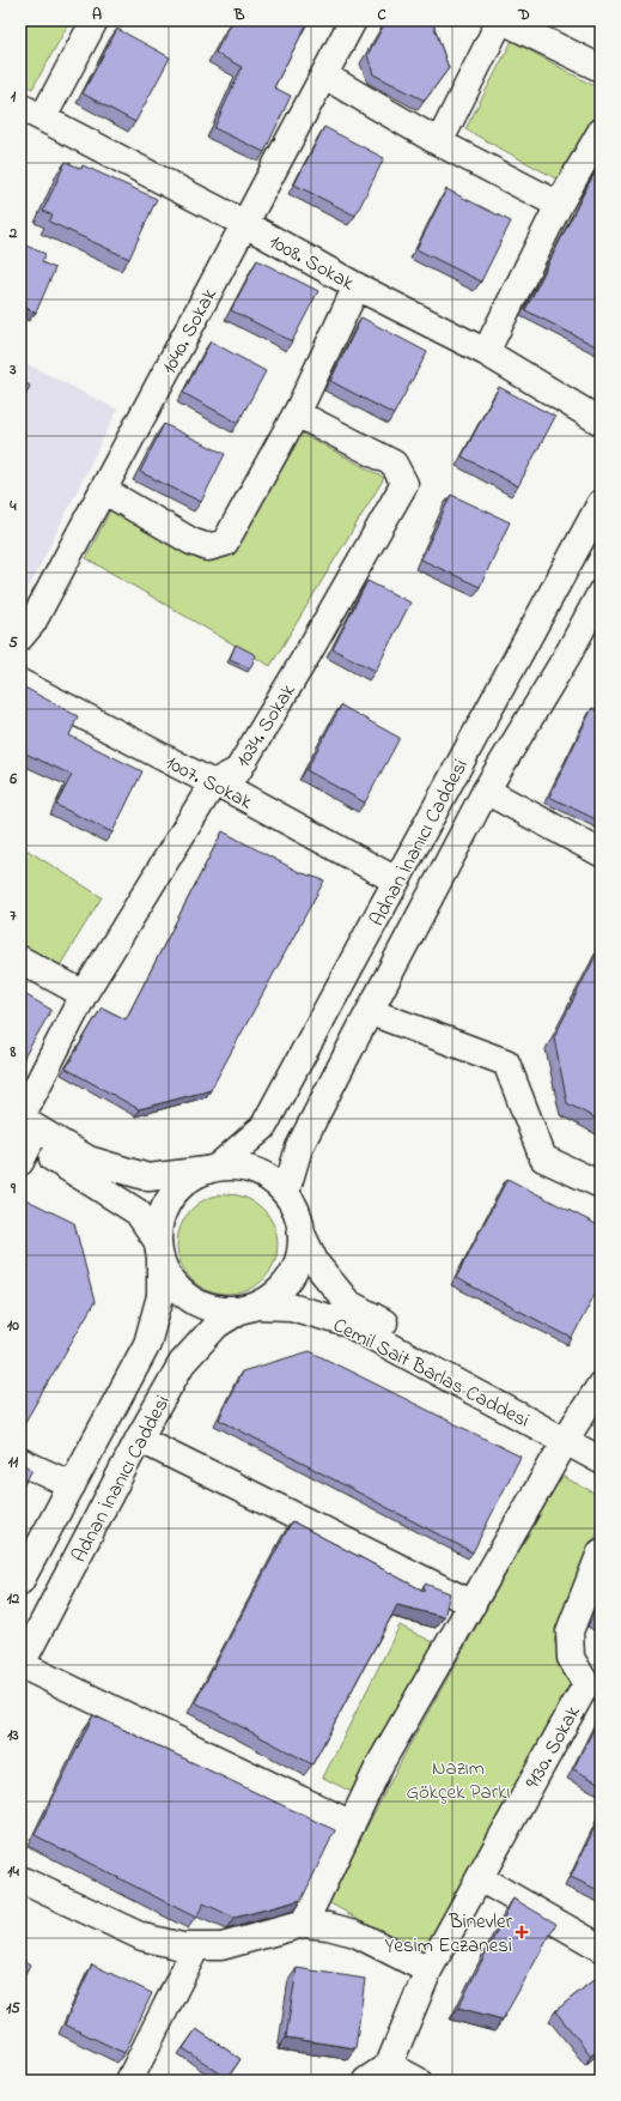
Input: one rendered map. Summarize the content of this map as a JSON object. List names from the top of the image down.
{
  "streets": {
    "street": [
      "1008. Sokak",
      "1040. Sokak",
      "1034. Sokak",
      "1007. Sokak",
      "Adnan İnanıcı Caddesi",
      "Cemil Sait Barlas Caddesi",
      "9130. Sokak"
    ]
  },
  "crossings": [
    ["1008. Sokak", "1040. Sokak"],
    ["1034. Sokak", "1007. Sokak"],
    ["1007. Sokak", "Adnan İnanıcı Caddesi"],
    ["Adnan İnanıcı Caddesi", "Cemil Sait Barlas Caddesi"]
  ],
  "parks": ["Nazım Gökçek Parkı"],
  "places": {
    "health": ["Binevler Yesim Eczanesi"]
  },
  "grid": {
    "columns": [
      "A",
      "B",
      "C",
      "D"
    ],
    "rows": [
      "1",
      "2",
      "3",
      "4",
      "5",
      "6",
      "7",
      "8",
      "9",
      "10",
      "11",
      "12",
      "13",
      "14",
      "15"
    ]
  }
}
